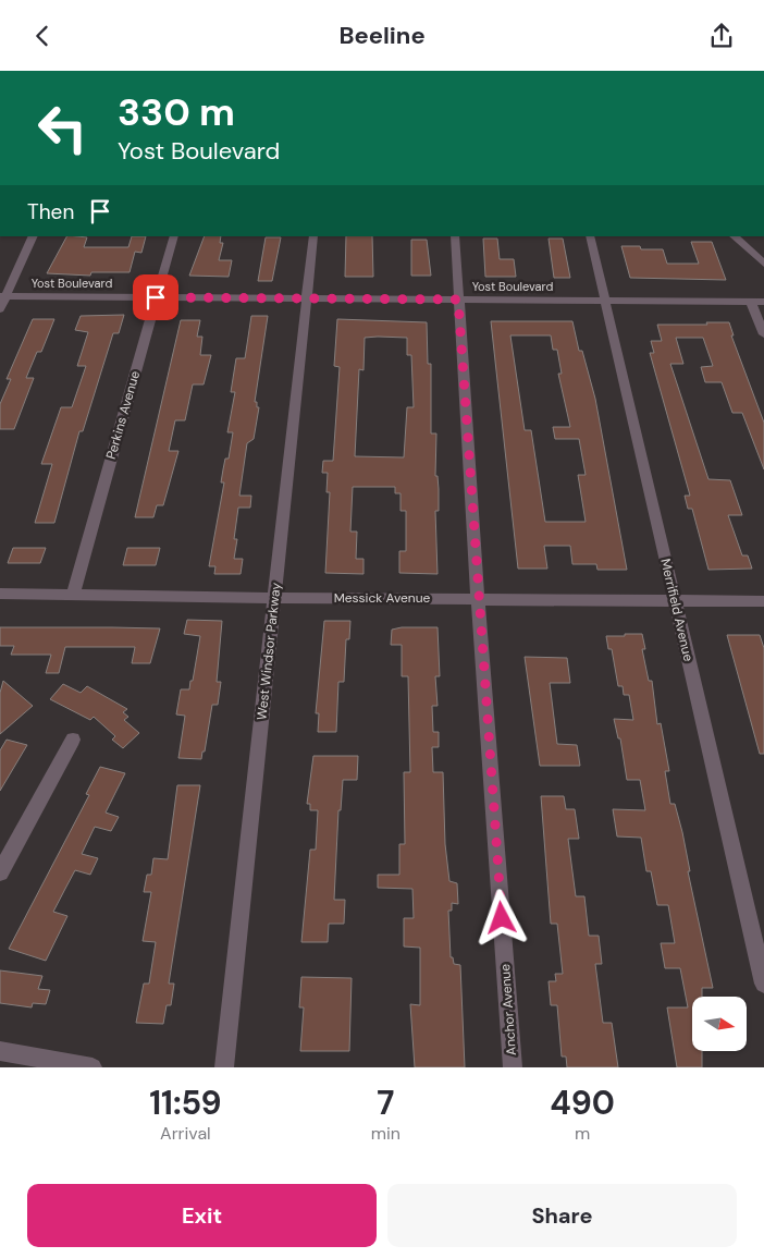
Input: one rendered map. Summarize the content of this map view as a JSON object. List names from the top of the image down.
{
  "streets": {
    "street": [
      "Yost Boulevard",
      "Perkins Avenue",
      "Messick Avenue",
      "Merrifield Avenue",
      "West Windsor Parkway",
      "Anchor Avenue"
    ]
  },
  "crossings": [
    ["Yost Boulevard", "Perkins Avenue"],
    ["Yost Boulevard", "Merrifield Avenue"],
    ["Yost Boulevard", "West Windsor Parkway"],
    ["Yost Boulevard", "Anchor Avenue"],
    ["Perkins Avenue", "Messick Avenue"],
    ["Messick Avenue", "Merrifield Avenue"],
    ["Messick Avenue", "West Windsor Parkway"],
    ["Messick Avenue", "Anchor Avenue"]
  ],
  "north": "right",
  "page": {
    "header": "Beeline",
    "turn": ["330 m", "Yost Boulevard"],
    "then": "Then",
    "eta": [
      "11:59",
      "Arrival",
      "7",
      "min",
      "490",
      "m"
    ],
    "buttons": ["Exit", "Share"]
  }
}
